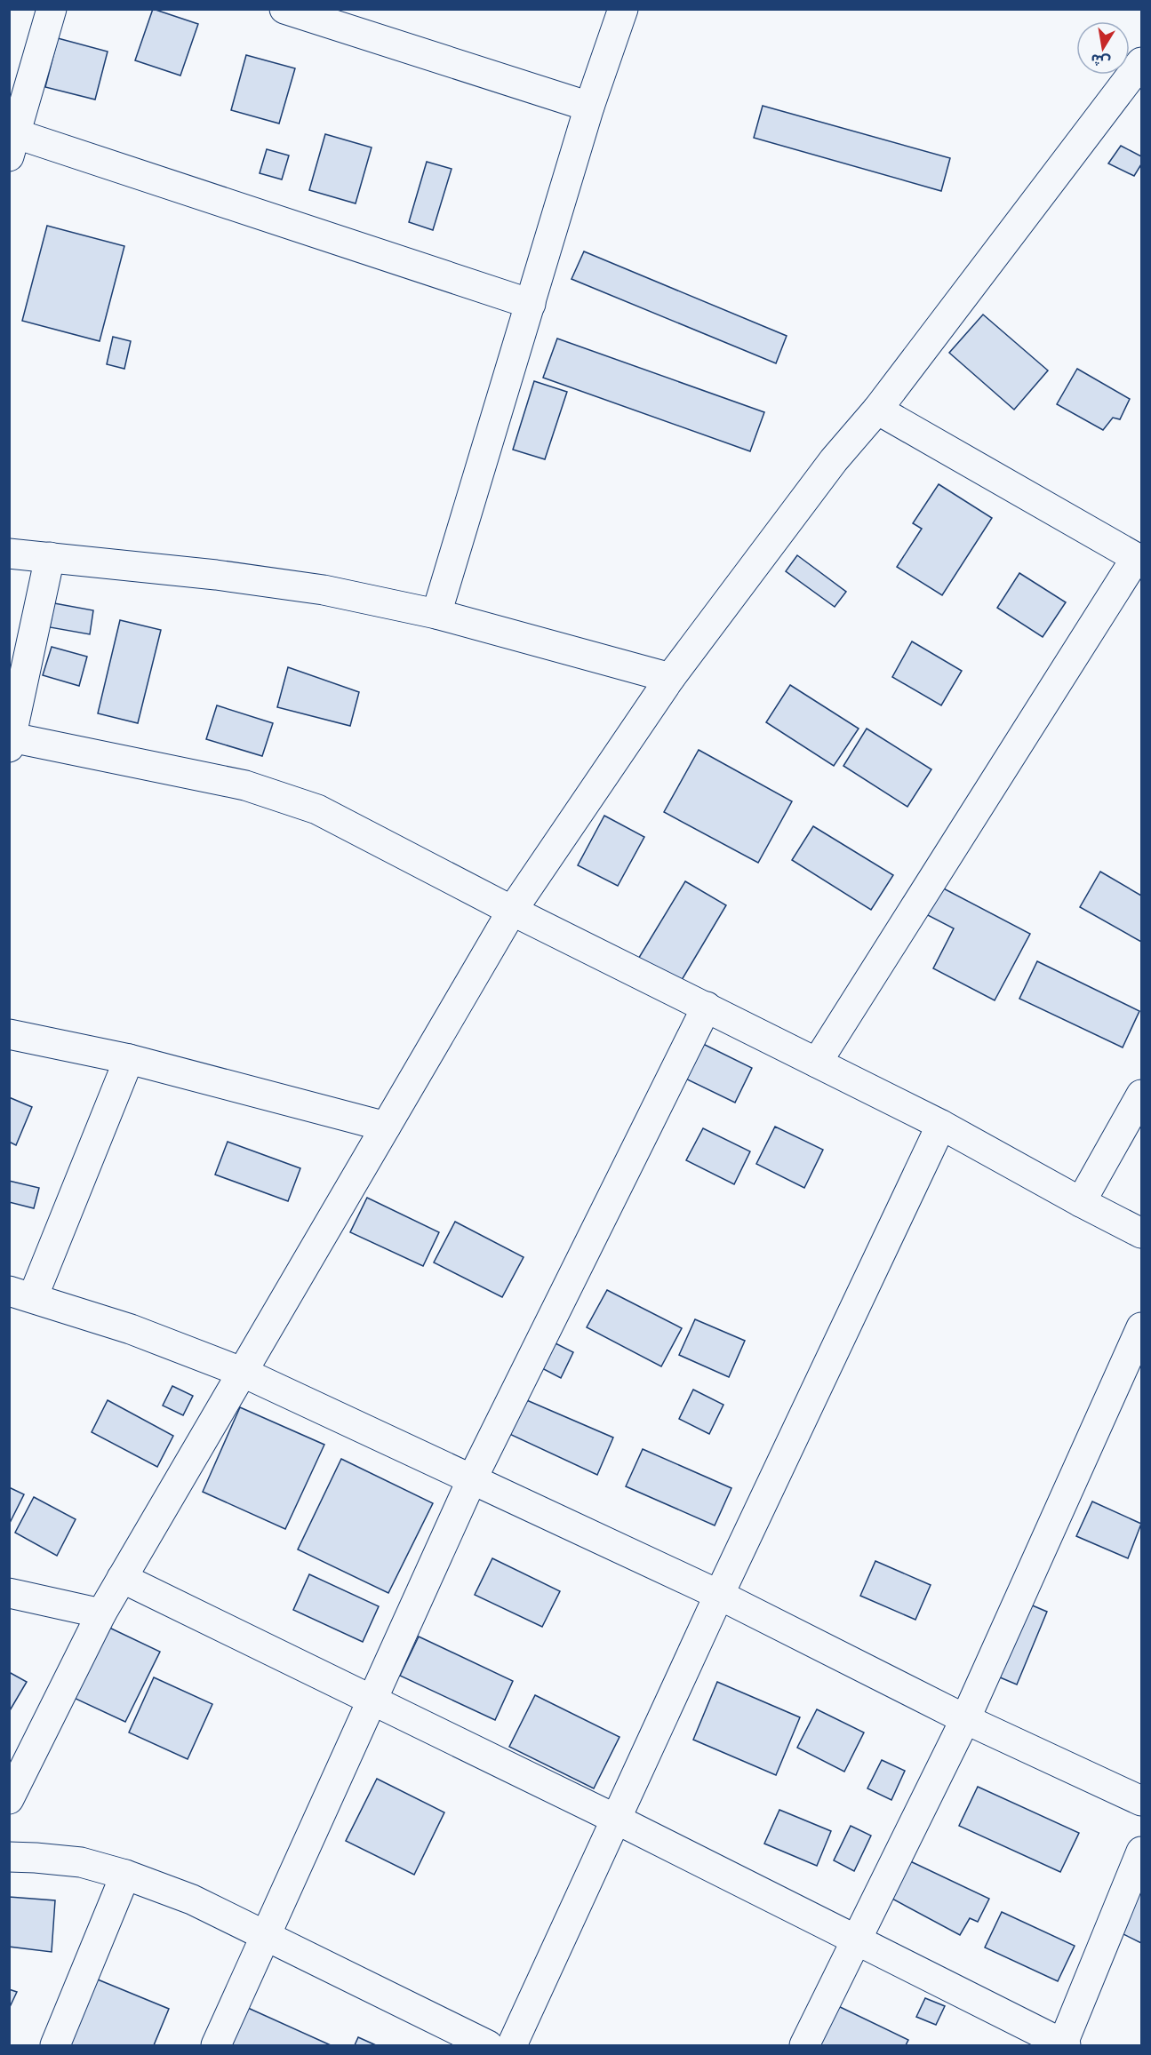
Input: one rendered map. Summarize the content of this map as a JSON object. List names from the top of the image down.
{
  "north": "bottom"
}
